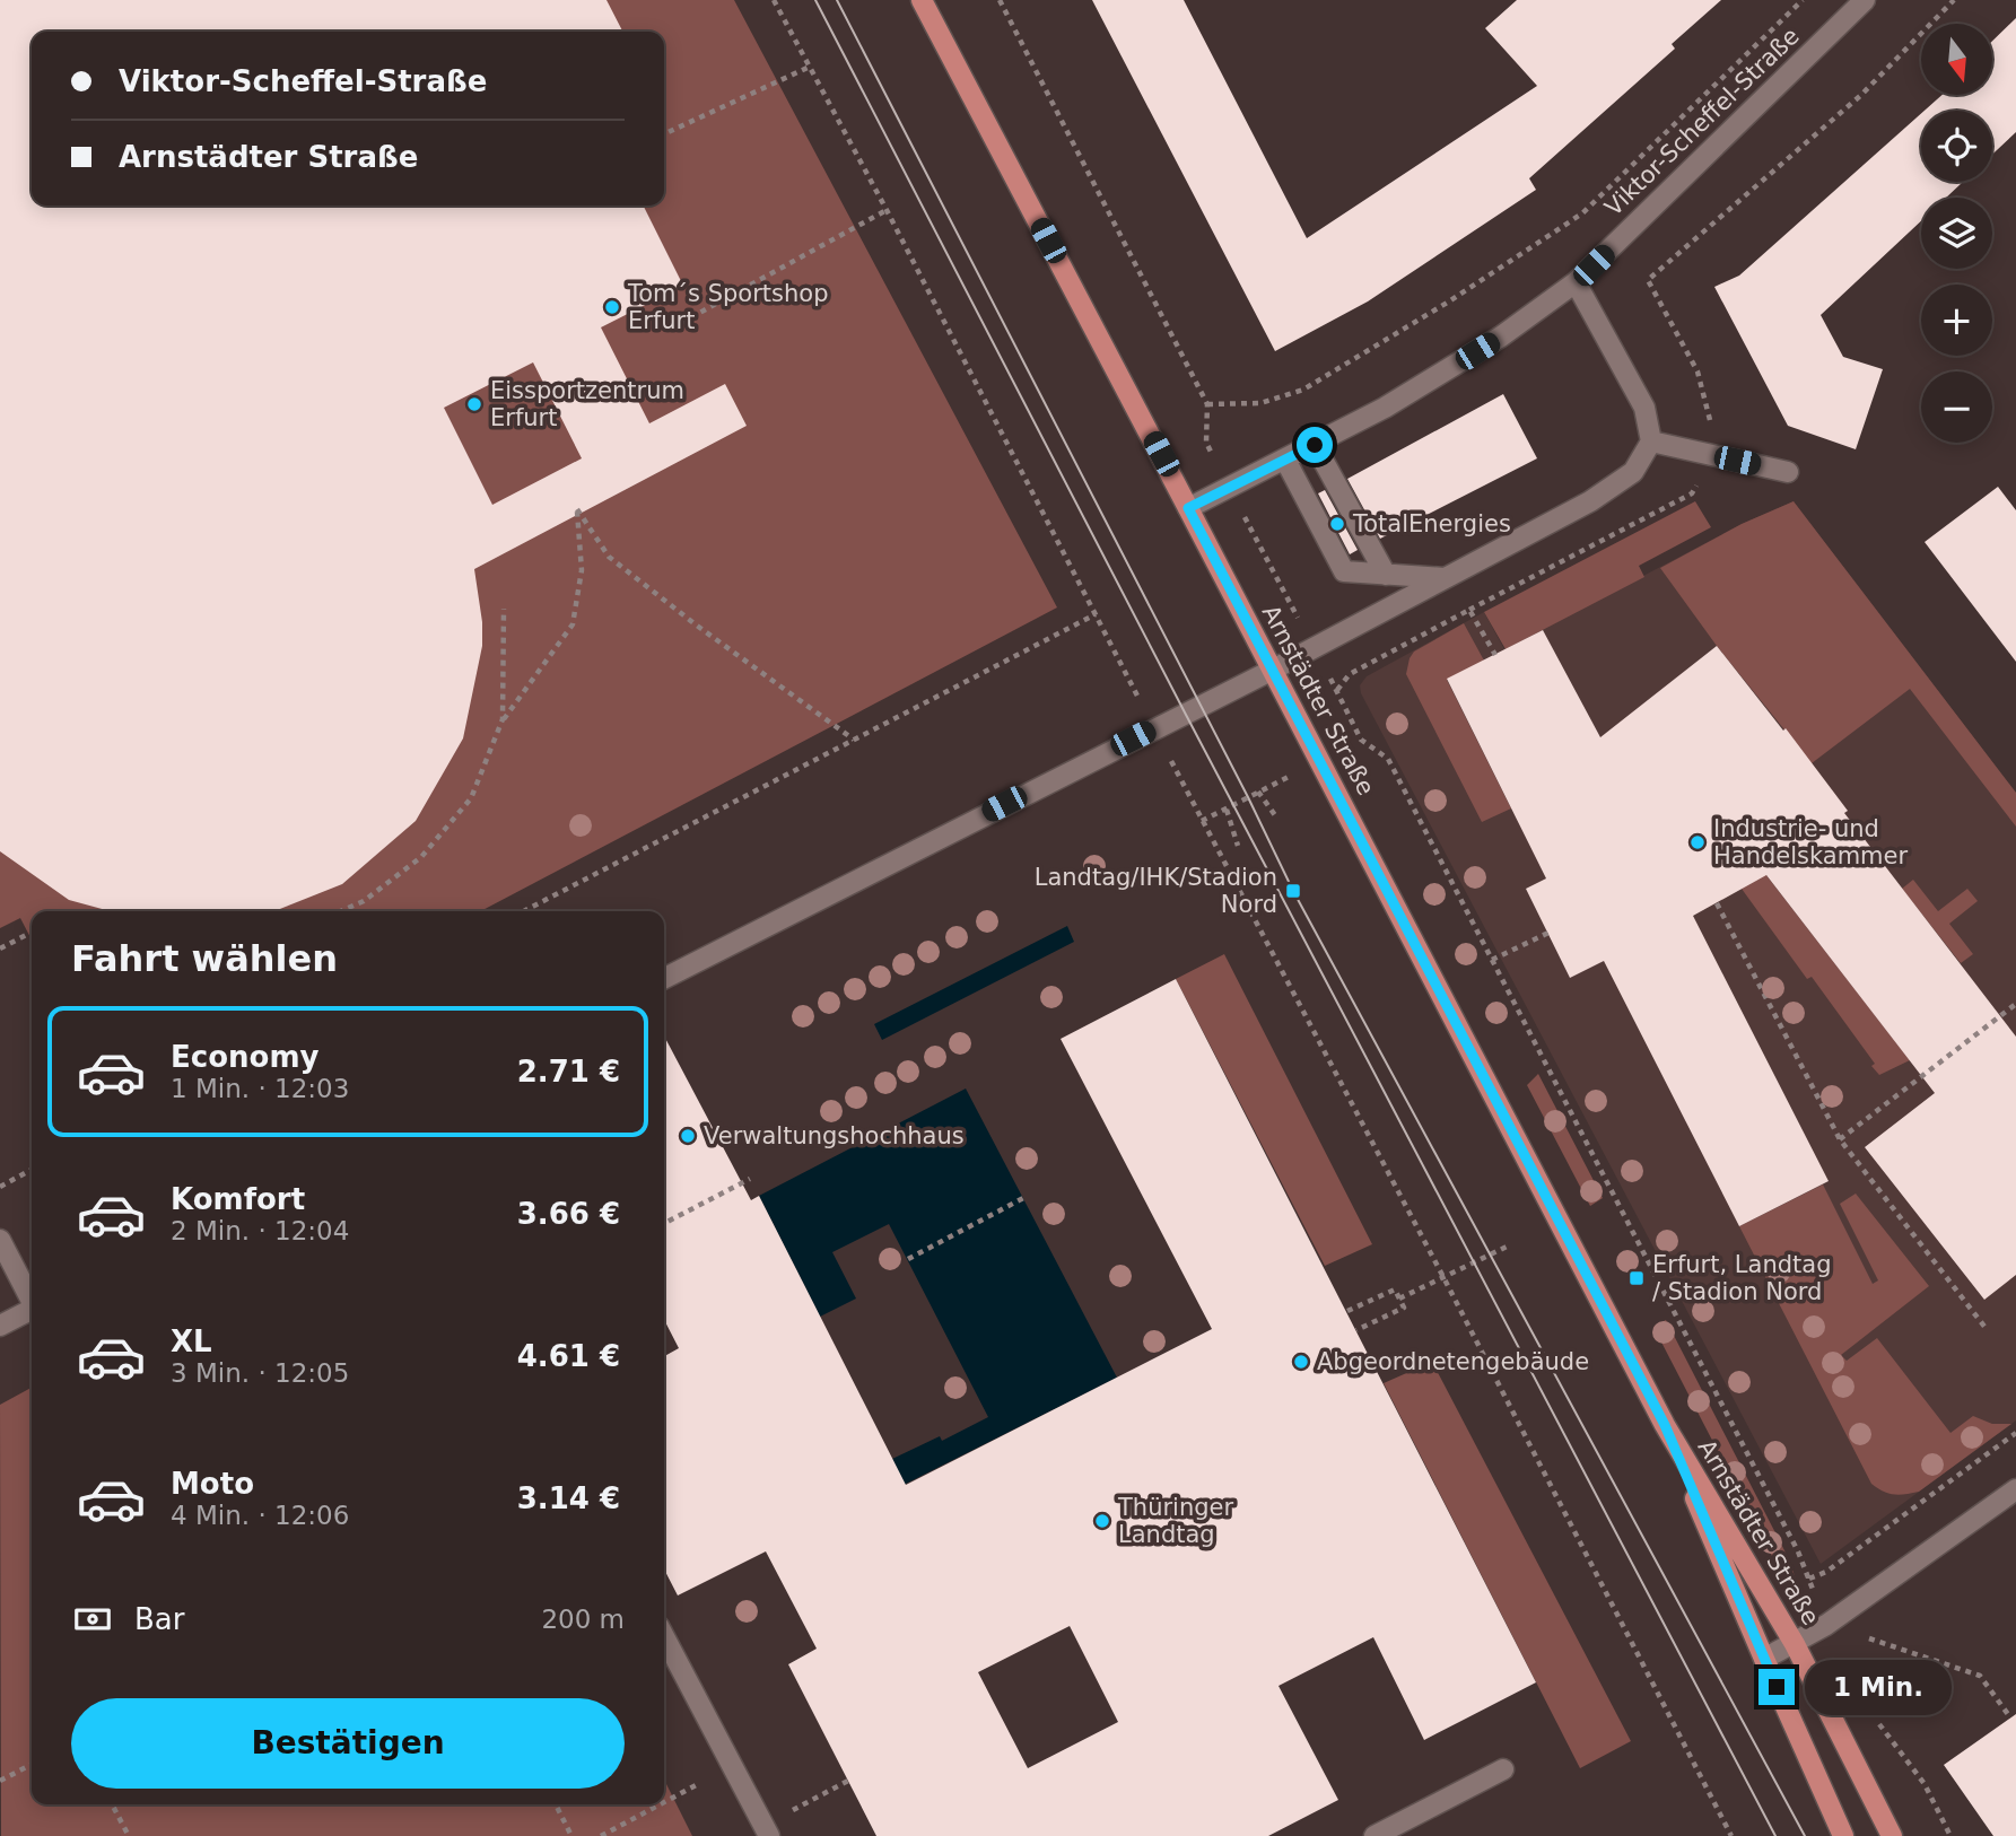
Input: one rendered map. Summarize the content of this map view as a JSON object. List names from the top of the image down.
{
  "streets": {
    "main road": ["Arnstädter Straße"],
    "street": ["Viktor-Scheffel-Straße"]
  },
  "crossings": [
    ["Viktor-Scheffel-Straße", "Arnstädter Straße"]
  ],
  "places": {
    "other": [
      "Tom´s Sportshop Erfurt",
      "Eissportzentrum Erfurt",
      "TotalEnergies",
      "Industrie- und Handelskammer",
      "Verwaltungshochhaus",
      "Abgeordnetengebäude",
      "Thüringer Landtag"
    ],
    "transit": ["Landtag/IHK/Stadion Nord", "Erfurt, Landtag / Stadion Nord"]
  },
  "north": "bottom",
  "page": {
    "map_buttons": ["+", "−"],
    "banner": ["Viktor-Scheffel-Straße", "Arnstädter Straße"],
    "heading": "Fahrt wählen",
    "list": [
      {
        "name": "Economy",
        "note": "1 Min. · 12:03",
        "value": "2.71 €"
      },
      {
        "name": "Komfort",
        "note": "2 Min. · 12:04",
        "value": "3.66 €"
      },
      {
        "name": "XL",
        "note": "3 Min. · 12:05",
        "value": "4.61 €"
      },
      {
        "name": "Moto",
        "note": "4 Min. · 12:06",
        "value": "3.14 €"
      }
    ],
    "pay": ["Bar", "200 m"],
    "bubble": "1 Min.",
    "buttons": "Bestätigen"
  }
}
